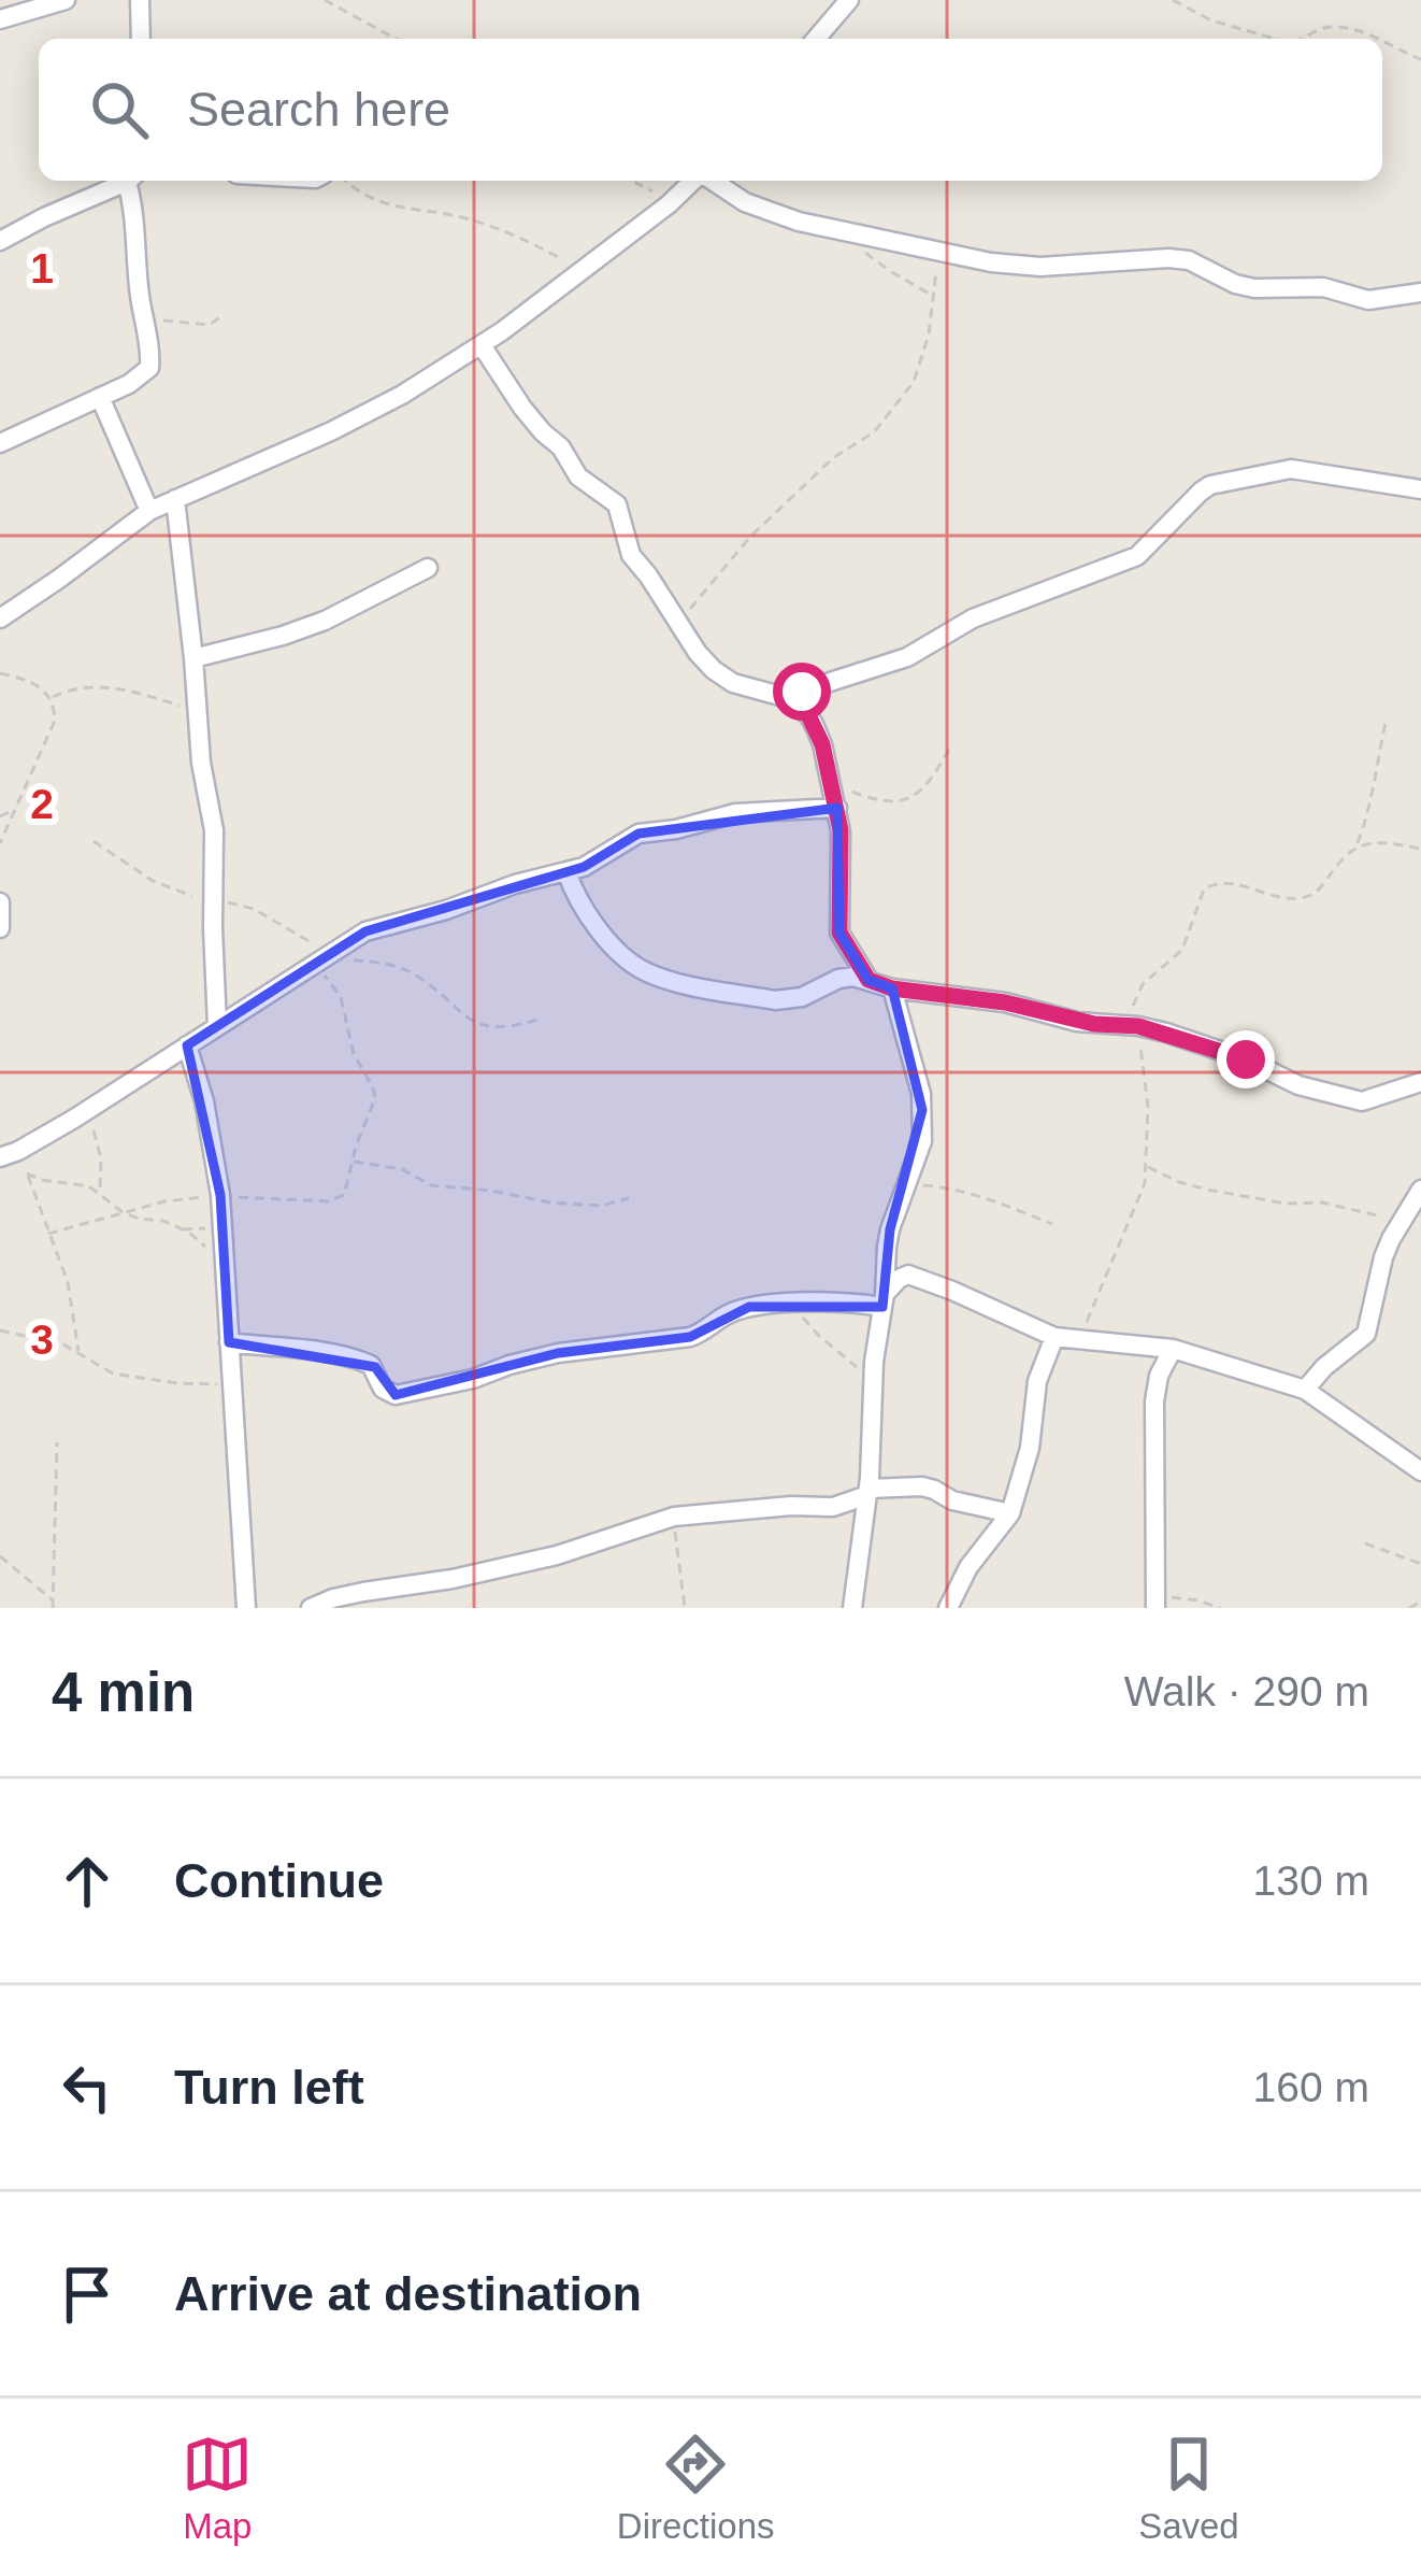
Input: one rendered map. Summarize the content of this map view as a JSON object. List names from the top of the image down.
{
  "page": {
    "search": "Search here",
    "heading": ["4 min", "Walk · 290 m"],
    "list": [
      ["Continue", "130 m"],
      ["Turn left", "160 m"],
      "Arrive at destination"
    ],
    "nav": ["Map", "Directions", "Saved"]
  },
  "grid": {
    "rows": ["1", "2", "3"]
  }
}
